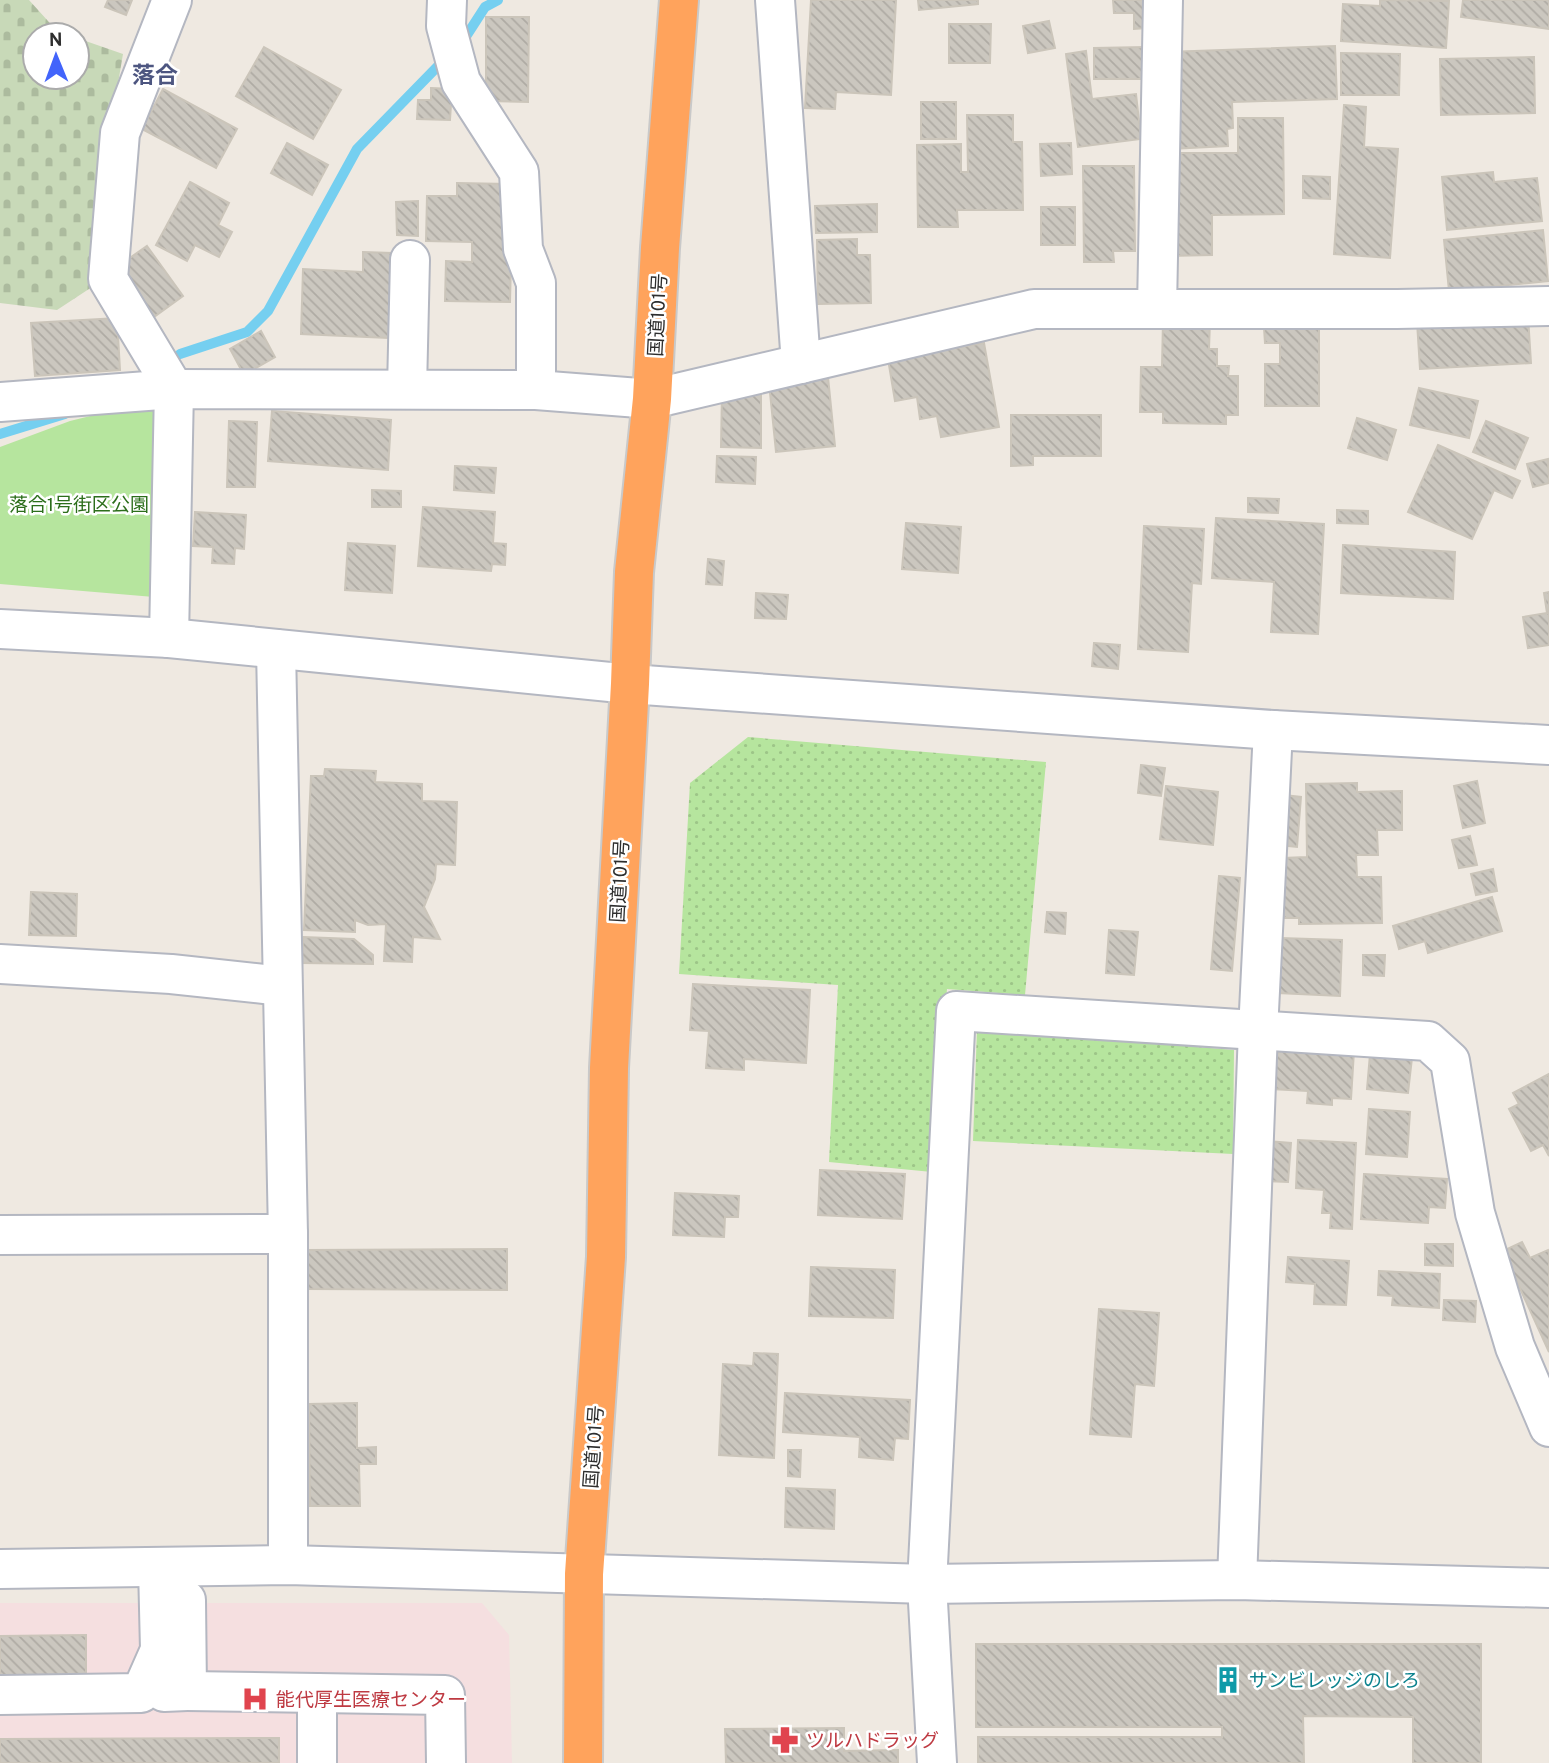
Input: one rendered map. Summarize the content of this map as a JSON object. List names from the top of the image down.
{
  "streets": {
    "highway": ["国道101号"]
  },
  "districts": ["落合"],
  "parks": ["落合1号街区公園"],
  "places": {
    "building": ["サンビレッジのしろ"],
    "hospital": ["能代厚生医療センター"],
    "pharmacy": ["ツルハドラッグ"]
  },
  "north": "top"
}
